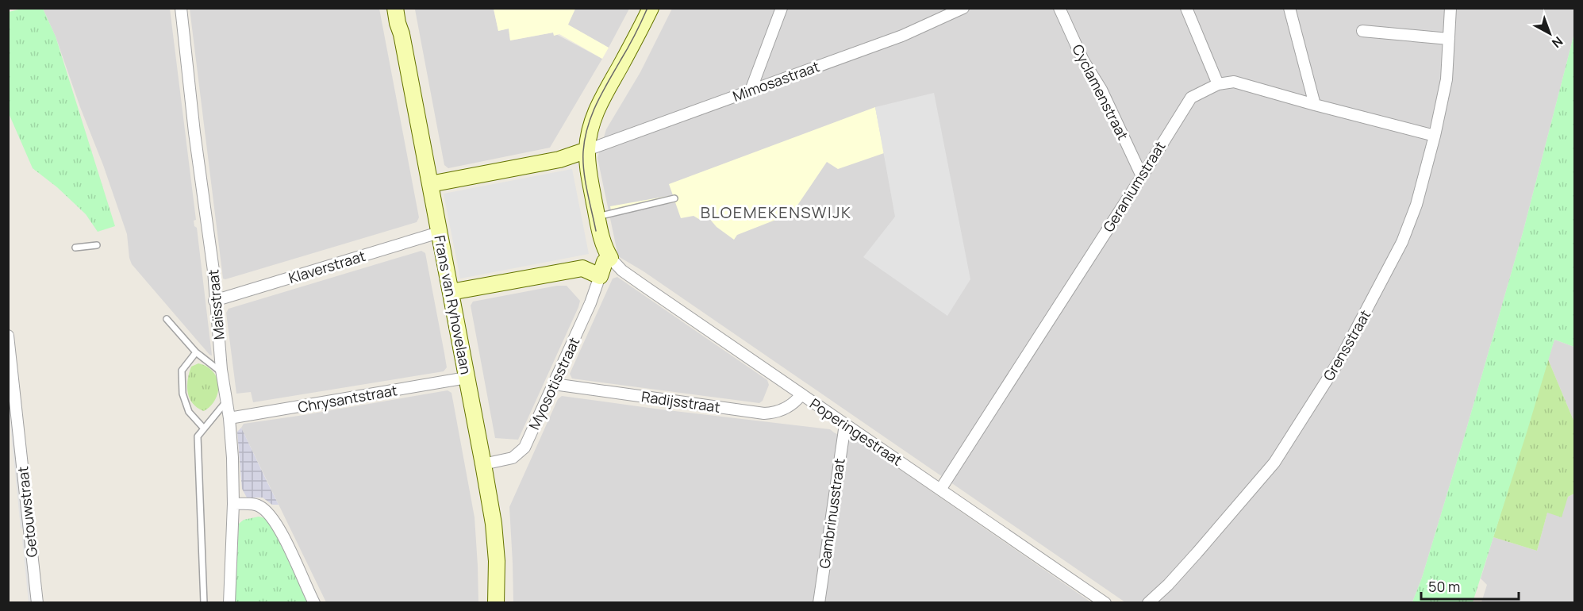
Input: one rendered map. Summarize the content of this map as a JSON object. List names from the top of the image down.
{
  "streets": {
    "street": [
      "Mimosastraat",
      "Cyclamenstraat",
      "Geraniumstraat",
      "Klaverstraat",
      "Maïsstraat",
      "Frans van Ryhovelaan",
      "Grensstraat",
      "Myosotisstraat",
      "Chrysantstraat",
      "Radijsstraat",
      "Poperingestraat",
      "Getouwstraat",
      "Gambrinusstraat"
    ]
  },
  "crossings": [
    ["Cyclamenstraat", "Geraniumstraat"],
    ["Geraniumstraat", "Grensstraat"],
    ["Geraniumstraat", "Poperingestraat"],
    ["Klaverstraat", "Maïsstraat"],
    ["Klaverstraat", "Frans van Ryhovelaan"],
    ["Maïsstraat", "Chrysantstraat"],
    ["Frans van Ryhovelaan", "Myosotisstraat"],
    ["Frans van Ryhovelaan", "Chrysantstraat"],
    ["Myosotisstraat", "Radijsstraat"],
    ["Radijsstraat", "Poperingestraat"],
    ["Poperingestraat", "Gambrinusstraat"]
  ],
  "districts": ["BLOEMEKENSWIJK"],
  "scale_bar": "50 m",
  "north": "bottom right"
}
